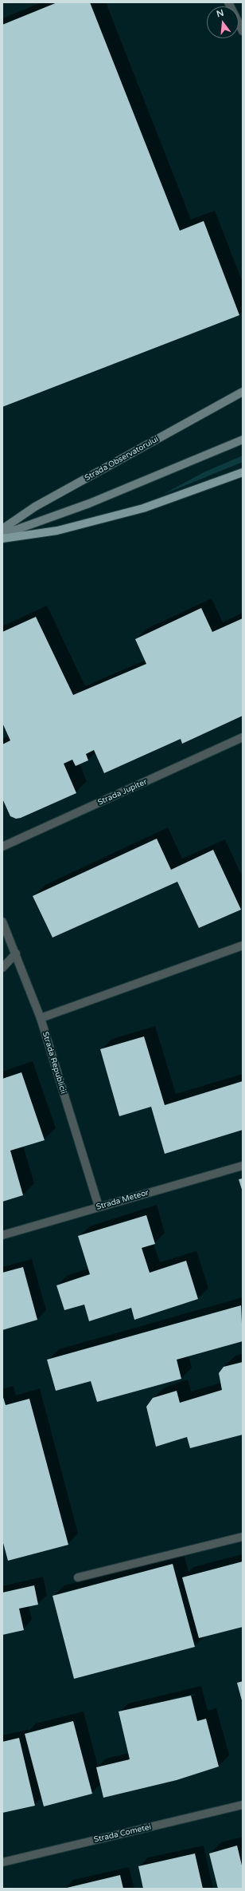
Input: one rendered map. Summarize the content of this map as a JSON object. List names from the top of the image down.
{
  "streets": {
    "main road": ["Strada Observatorului"],
    "street": [
      "Strada Jupiter",
      "Strada Republicii",
      "Strada Meteor",
      "Strada Cometei"
    ]
  },
  "crossings": [
    ["Strada Republicii", "Strada Meteor"]
  ],
  "north": "top"
}
